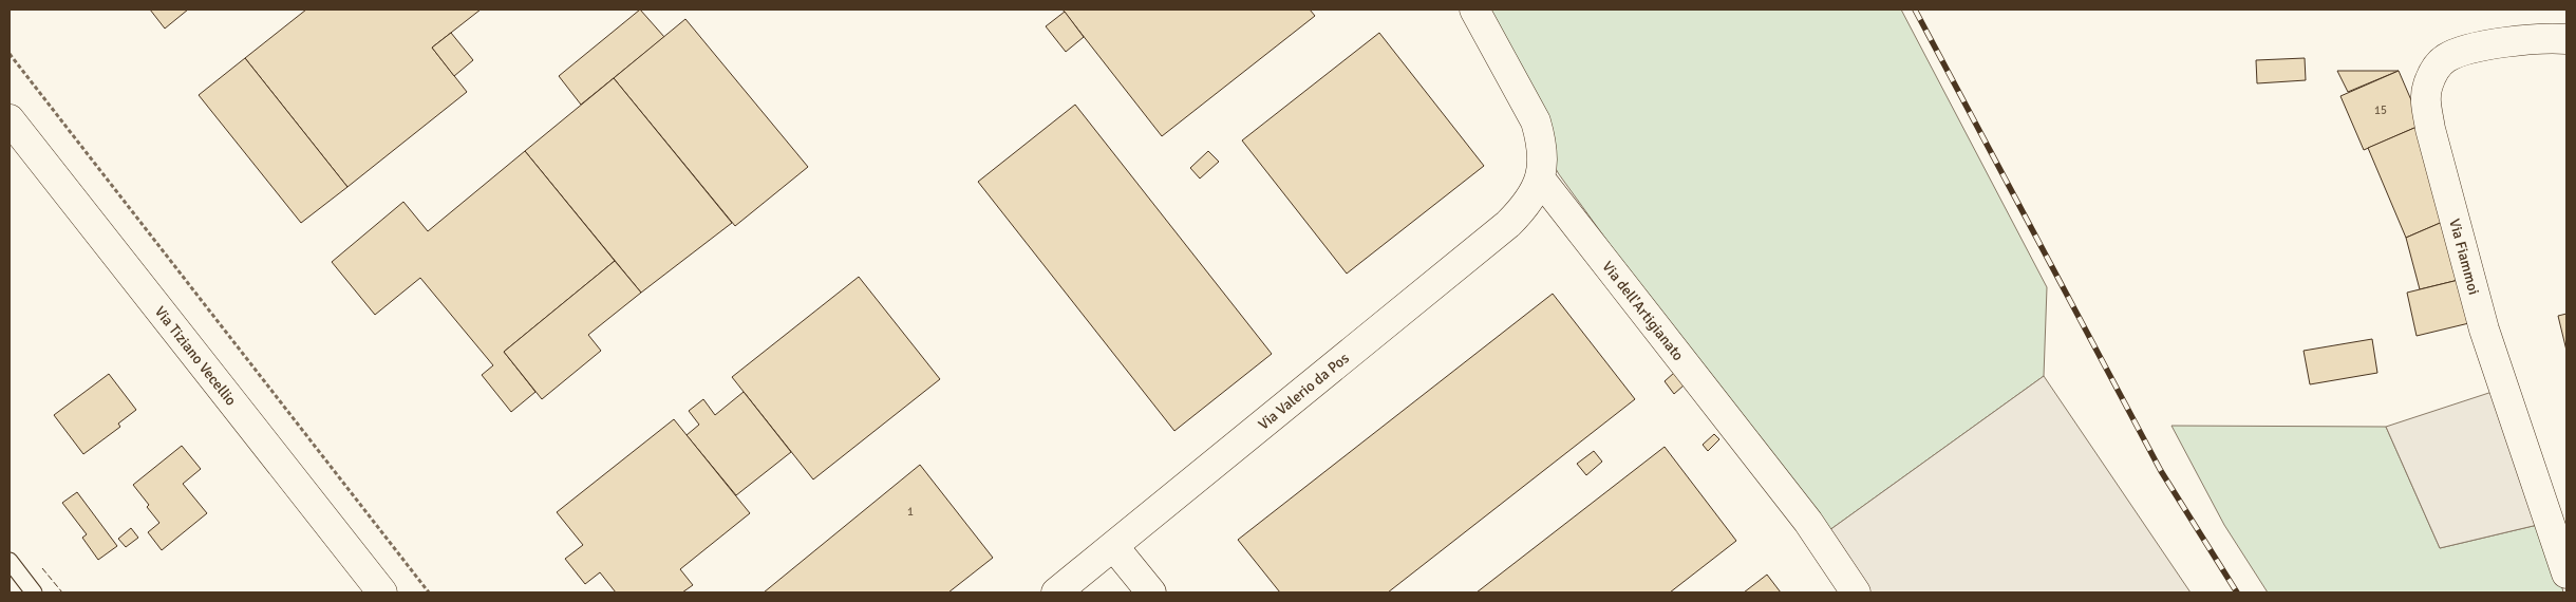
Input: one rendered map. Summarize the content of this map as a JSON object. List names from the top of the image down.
{
  "streets": {
    "street": [
      "Via Fiammoi",
      "Via dell'Artigianato",
      "Via Tiziano Vecellio",
      "Via Valerio da Pos"
    ]
  },
  "crossings": [
    ["Via dell'Artigianato", "Via Valerio da Pos"]
  ],
  "house_numbers": ["15", "1"]
}
